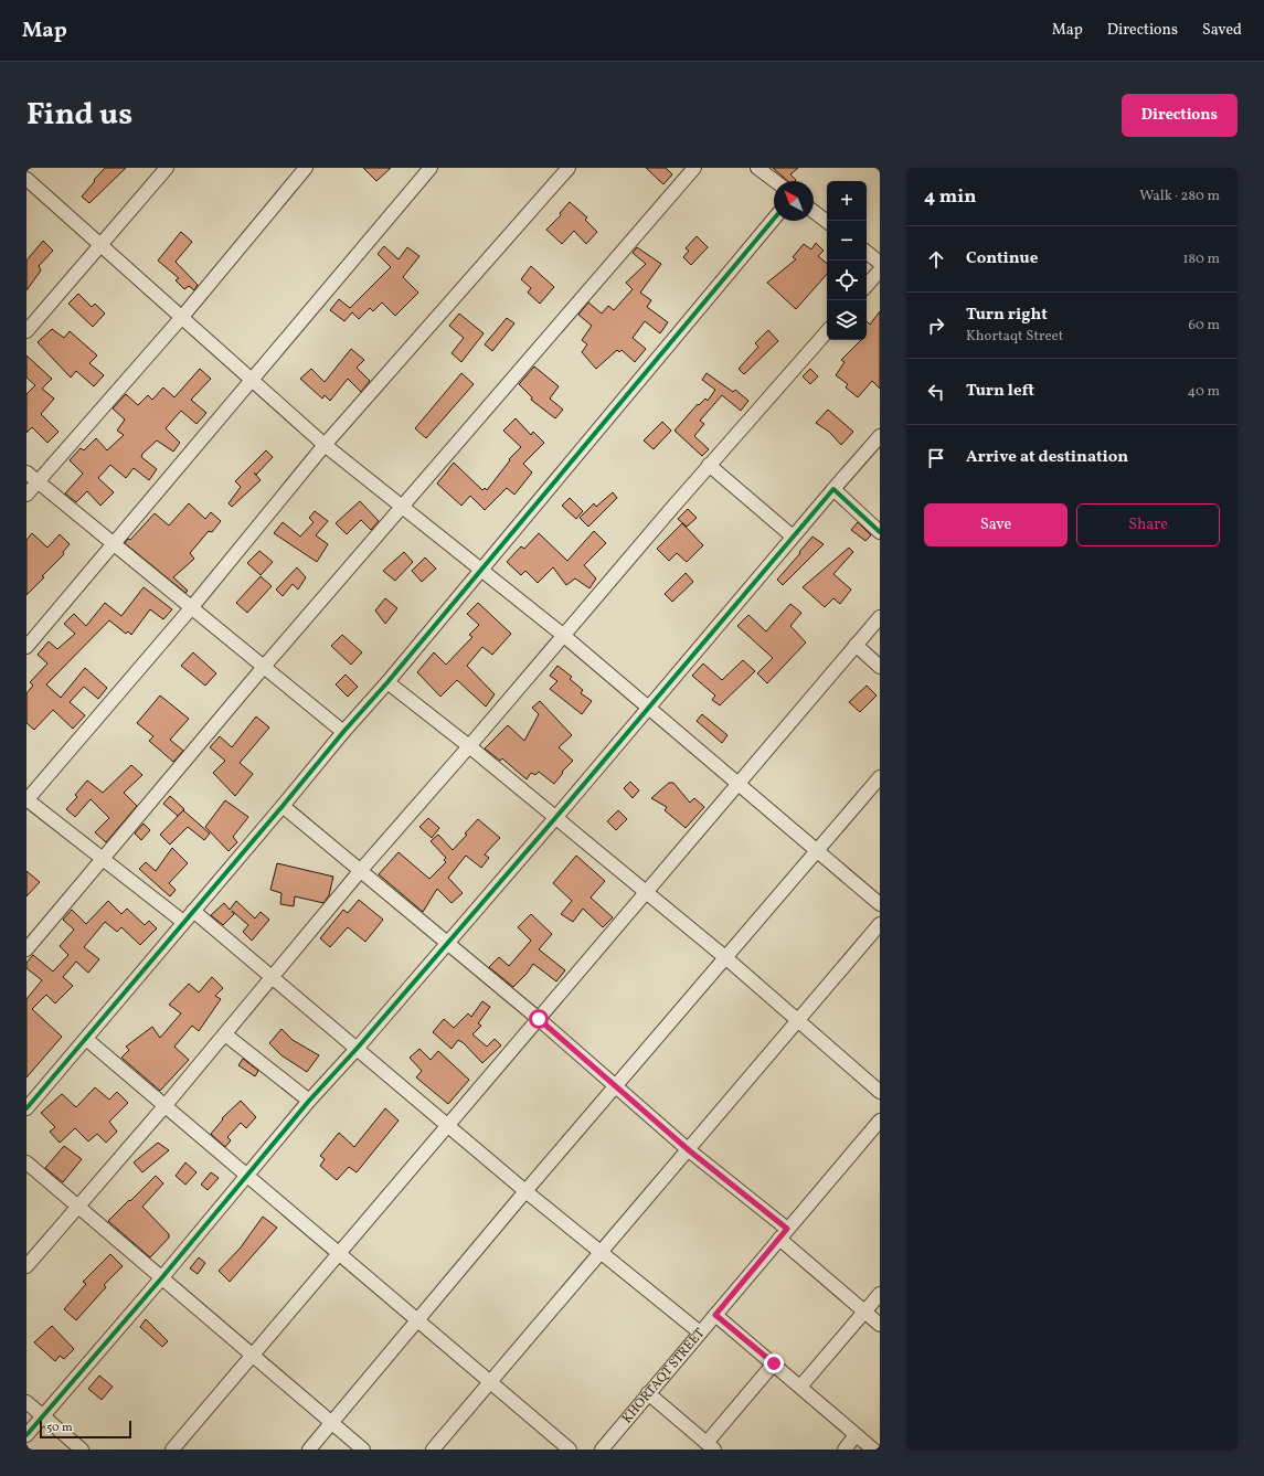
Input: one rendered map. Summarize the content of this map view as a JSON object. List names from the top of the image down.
{
  "streets": {
    "street": ["KHORTAQT STREET"]
  },
  "scale_bar": "50 m",
  "north": "top left",
  "page": {
    "header": "Map",
    "nav": ["Map", "Directions", "Saved"],
    "title": "Find us",
    "buttons": [
      "Directions",
      ["Save", "Share"]
    ],
    "heading": ["4 min", "Walk · 280 m"],
    "map_buttons": ["+", "−"],
    "list": [
      ["Continue", "180 m"],
      ["Turn right", "Khortaqt Street", "60 m"],
      ["Turn left", "40 m"],
      "Arrive at destination"
    ],
    "scale": "50 m"
  }
}
